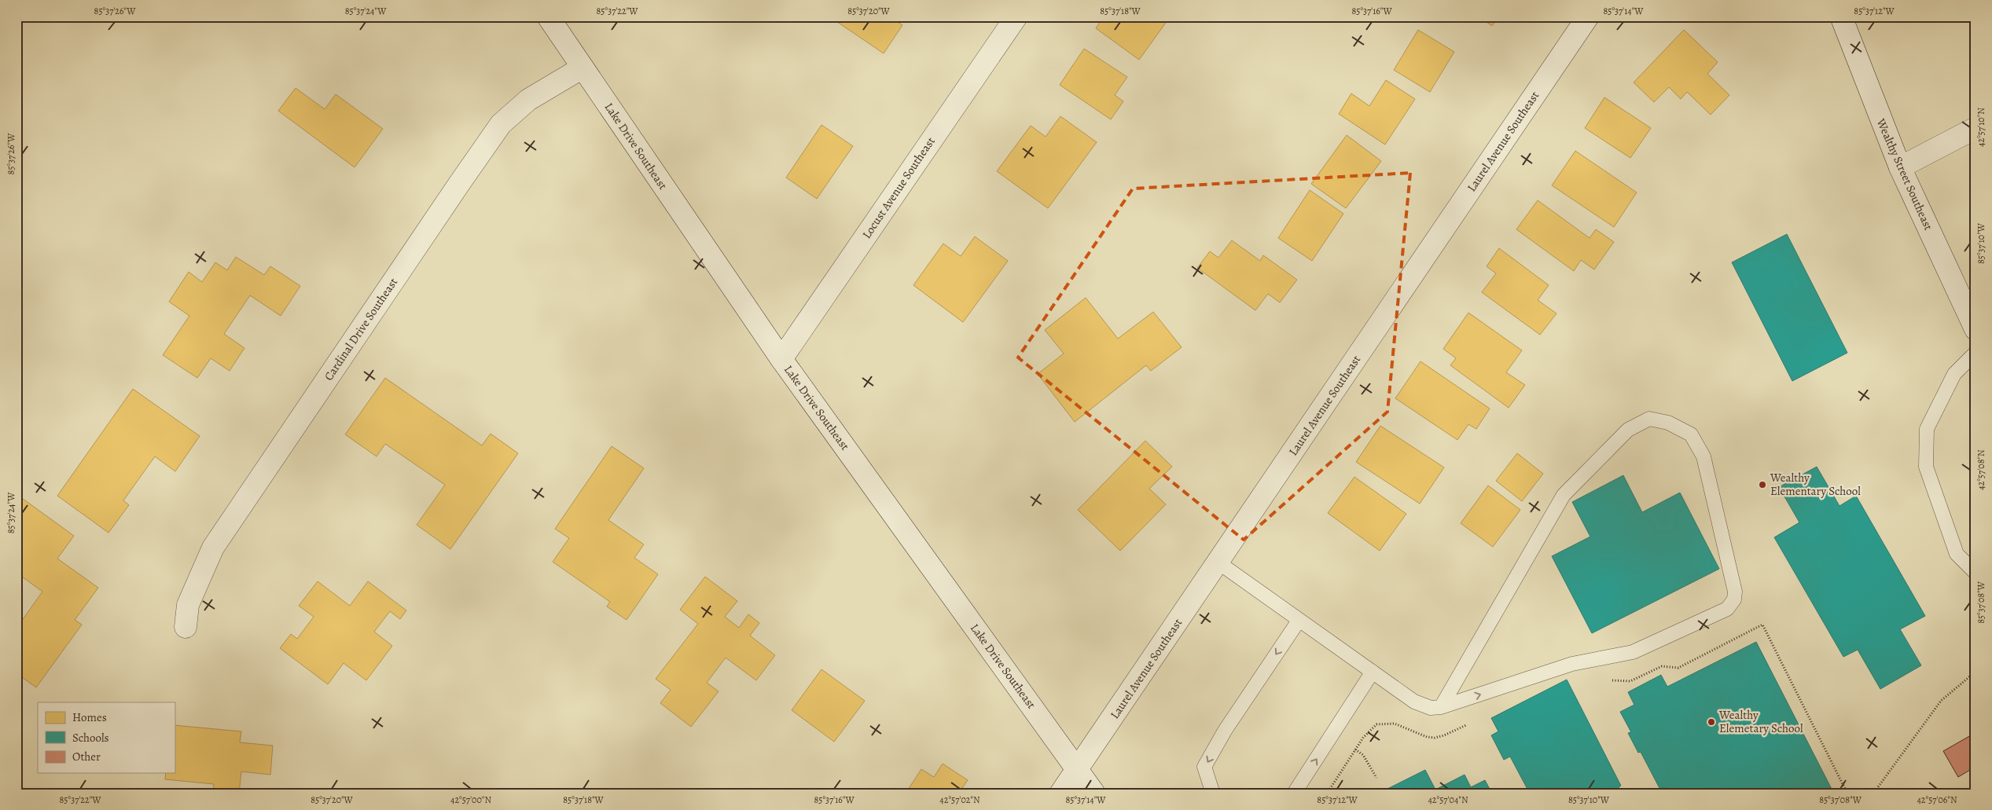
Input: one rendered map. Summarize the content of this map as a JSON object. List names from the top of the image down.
{
  "streets": {
    "street": [
      "Laurel Avenue Southeast",
      "Lake Drive Southeast",
      "Wealthy Street Southeast",
      "Locust Avenue Southeast",
      "Cardinal Drive Southeast"
    ]
  },
  "crossings": [
    ["Laurel Avenue Southeast", "Lake Drive Southeast"],
    ["Lake Drive Southeast", "Locust Avenue Southeast"],
    ["Lake Drive Southeast", "Cardinal Drive Southeast"]
  ],
  "places": ["Wealthy Elementary School", "Wealthy Elemetary School"],
  "legend": ["Homes", "Schools", "Other"],
  "coordinates": [
    "85°37'26\"W",
    "85°37'24\"W",
    "85°37'22\"W",
    "85°37'20\"W",
    "85°37'18\"W",
    "85°37'16\"W",
    "85°37'14\"W",
    "85°37'12\"W",
    "42°57'10\"N",
    "85°37'10\"W",
    "42°57'08\"N",
    "85°37'08\"W",
    "42°57'00\"N",
    "42°57'02\"N",
    "42°57'04\"N",
    "42°57'06\"N"
  ]
}
